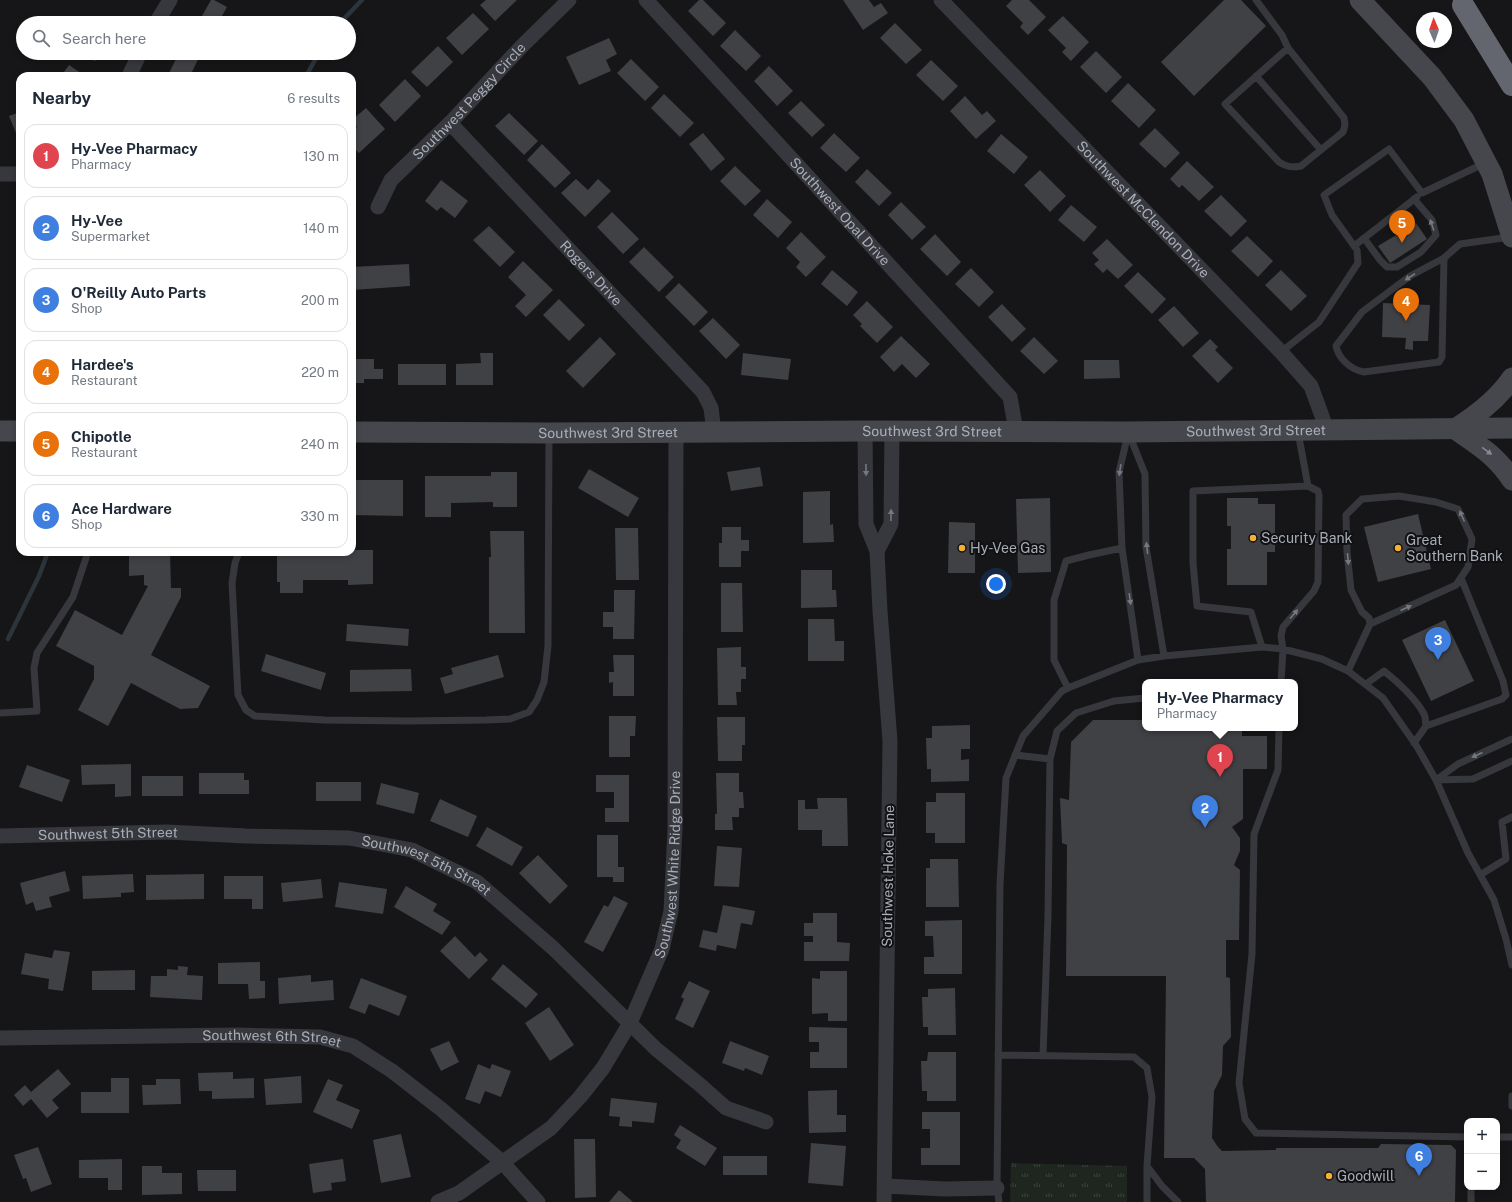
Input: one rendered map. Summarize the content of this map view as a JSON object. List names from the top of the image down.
{
  "streets": {
    "main road": ["Southwest 3rd Street"],
    "street": [
      "Southwest Peggy Circle",
      "Southwest McClendon Drive",
      "Southwest Opal Drive",
      "Rogers Drive",
      "Southwest 5th Street",
      "Southwest White Ridge Drive",
      "Southwest Hoke Lane",
      "Southwest 6th Street"
    ]
  },
  "crossings": [
    ["Southwest Peggy Circle", "Rogers Drive"],
    ["Southwest McClendon Drive", "Southwest 3rd Street"],
    ["Southwest Opal Drive", "Southwest 3rd Street"],
    ["Rogers Drive", "Southwest 3rd Street"],
    ["Southwest 3rd Street", "Southwest White Ridge Drive"],
    ["Southwest 3rd Street", "Southwest Hoke Lane"],
    ["Southwest 5th Street", "Southwest White Ridge Drive"],
    ["Southwest White Ridge Drive", "Southwest 6th Street"]
  ],
  "places": [
    "Security Bank",
    "Hy-Vee Gas",
    "Great Southern Bank",
    "Goodwill"
  ],
  "north": "top",
  "page": {
    "search": "Search here",
    "heading": ["Nearby", "6 results"],
    "list": [
      {
        "mark": "1",
        "name": "Hy-Vee Pharmacy",
        "note": "Pharmacy",
        "value": "130 m"
      },
      {
        "mark": "2",
        "name": "Hy-Vee",
        "note": "Supermarket",
        "value": "140 m"
      },
      {
        "mark": "3",
        "name": "O'Reilly Auto Parts",
        "note": "Shop",
        "value": "200 m"
      },
      {
        "mark": "4",
        "name": "Hardee's",
        "note": "Restaurant",
        "value": "220 m"
      },
      {
        "mark": "5",
        "name": "Chipotle",
        "note": "Restaurant",
        "value": "240 m"
      },
      {
        "mark": "6",
        "name": "Ace Hardware",
        "note": "Shop",
        "value": "330 m"
      }
    ],
    "pins": [
      "5",
      "4",
      "3",
      "1",
      "2",
      "6"
    ],
    "popup": ["Hy-Vee Pharmacy", "Pharmacy"],
    "map_buttons": ["+", "−"]
  }
}
